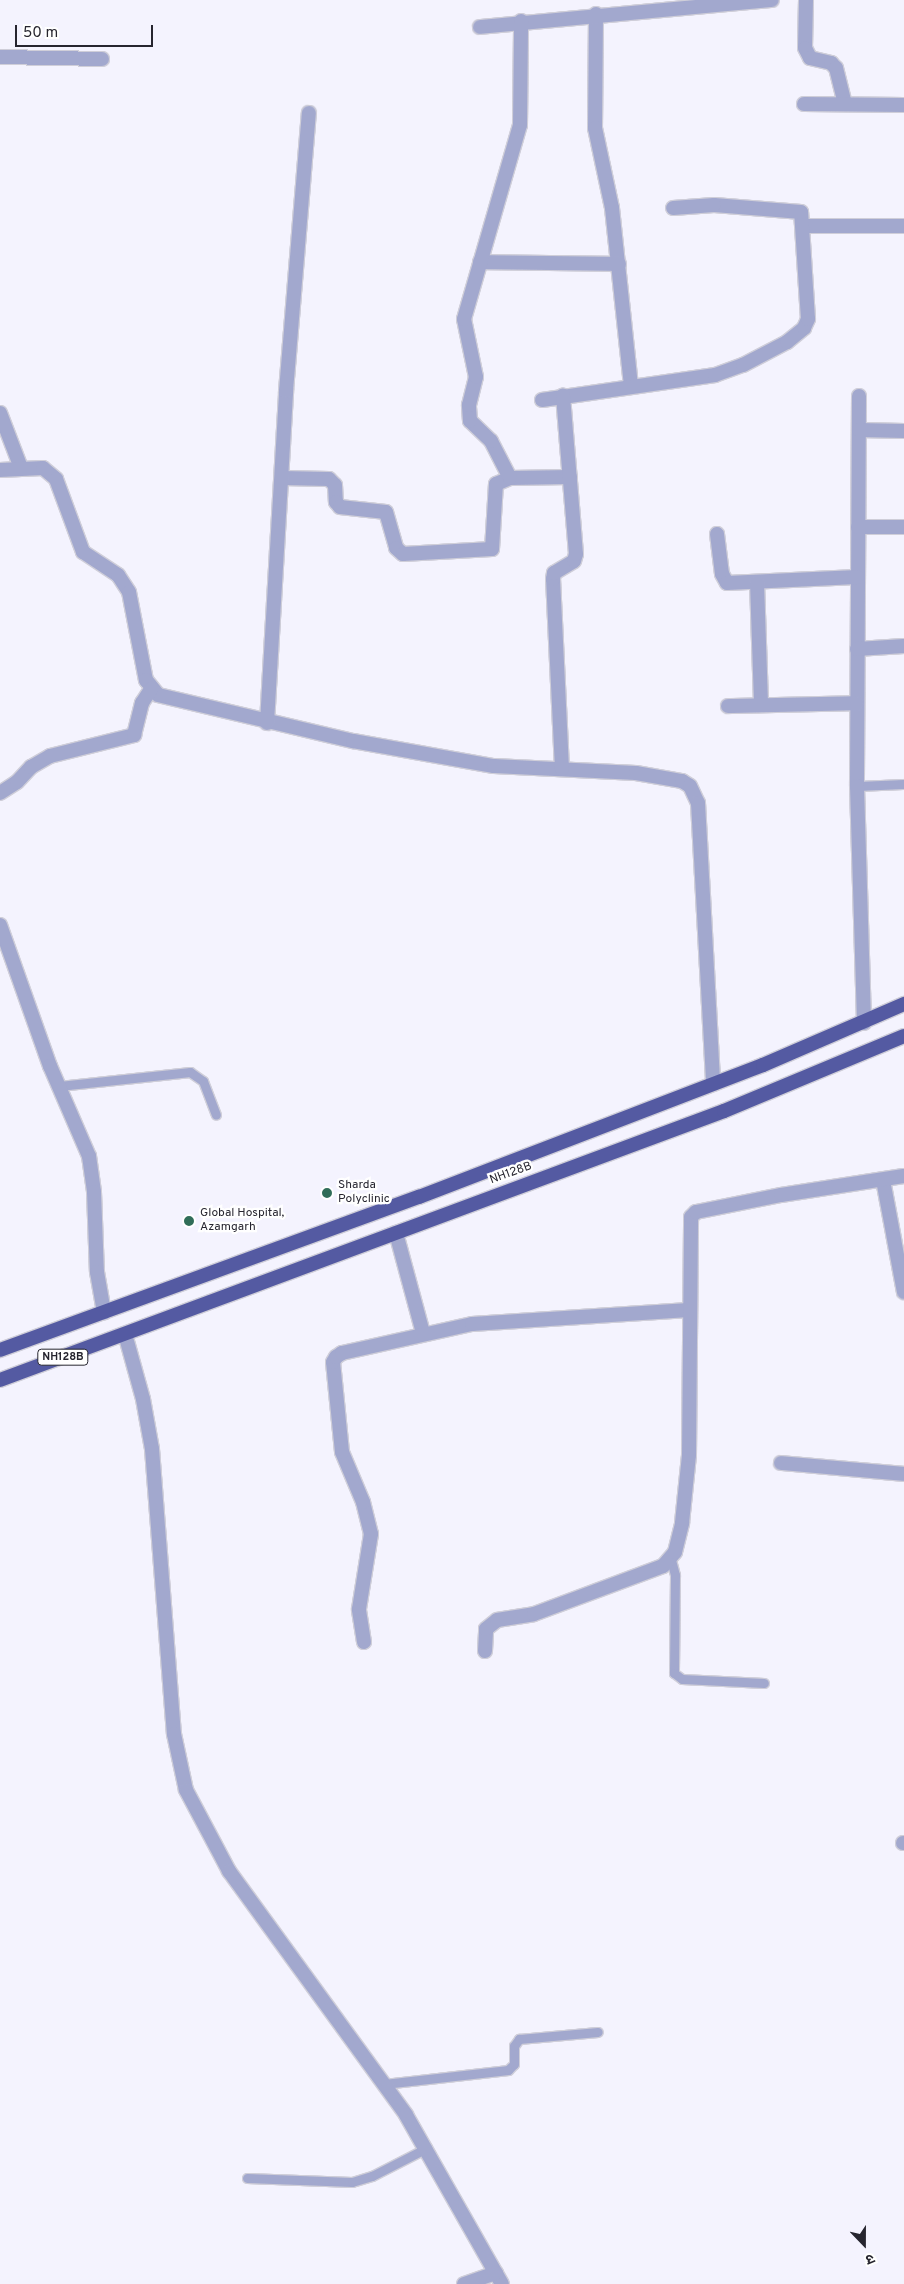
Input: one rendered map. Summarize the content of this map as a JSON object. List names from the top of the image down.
{
  "streets": {
    "highway": ["NH128B"]
  },
  "places": ["Sharda Polyclinic", "Global Hospital, Azamgarh"],
  "scale_bar": "50 m",
  "north": "bottom"
}
